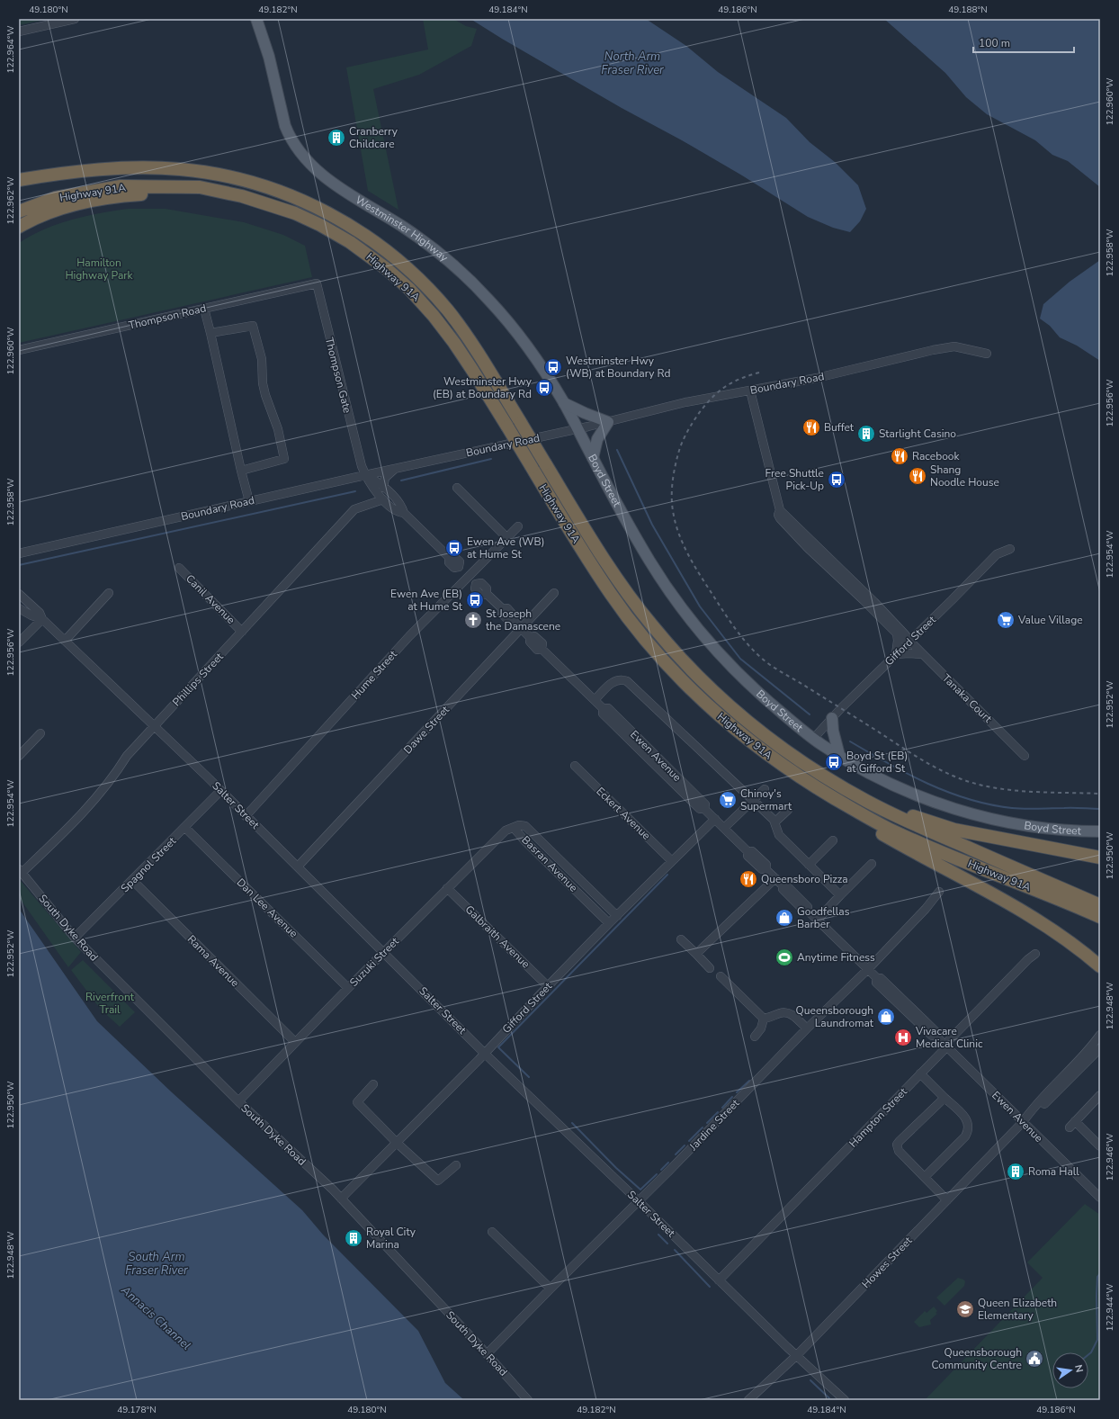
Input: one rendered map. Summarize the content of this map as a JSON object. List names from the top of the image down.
{
  "streets": {
    "highway": ["Highway 91A"],
    "main road": ["Westminster Highway", "Boyd Street"],
    "street": [
      "Thompson Road",
      "Thompson Gate",
      "Boundary Road",
      "Canil Avenue",
      "Gifford Street",
      "Hume Street",
      "Phillips Street",
      "Tanaka Court",
      "Dawe Street",
      "Ewen Avenue",
      "Salter Street",
      "Eckert Avenue",
      "Basran Avenue",
      "Spagnol Street",
      "Dan Lee Avenue",
      "South Dyke Road",
      "Galbraith Avenue",
      "Rama Avenue",
      "Suzuki Street",
      "Hampton Street",
      "Jardine Street",
      "Howes Street"
    ]
  },
  "crossings": [
    ["Westminster Highway", "Boundary Road"],
    ["Westminster Highway", "Boyd Street"],
    ["Thompson Road", "Thompson Gate"],
    ["Thompson Gate", "Ewen Avenue"],
    ["Boundary Road", "Boyd Street"],
    ["Boundary Road", "Ewen Avenue"],
    ["Boyd Street", "Gifford Street"],
    ["Canil Avenue", "Phillips Street"],
    ["Gifford Street", "Tanaka Court"],
    ["Gifford Street", "Ewen Avenue"],
    ["Gifford Street", "Salter Street"],
    ["Gifford Street", "Eckert Avenue"],
    ["Gifford Street", "Basran Avenue"],
    ["Gifford Street", "South Dyke Road"],
    ["Gifford Street", "Galbraith Avenue"],
    ["Hume Street", "Ewen Avenue"],
    ["Hume Street", "Salter Street"],
    ["Phillips Street", "Ewen Avenue"],
    ["Phillips Street", "Salter Street"],
    ["Phillips Street", "South Dyke Road"],
    ["Dawe Street", "Ewen Avenue"],
    ["Dawe Street", "Salter Street"],
    ["Ewen Avenue", "Hampton Street"],
    ["Ewen Avenue", "Jardine Street"],
    ["Ewen Avenue", "Howes Street"],
    ["Salter Street", "Spagnol Street"],
    ["Salter Street", "Suzuki Street"],
    ["Salter Street", "Hampton Street"],
    ["Salter Street", "Jardine Street"],
    ["Salter Street", "Howes Street"],
    ["Basran Avenue", "Suzuki Street"],
    ["Spagnol Street", "Dan Lee Avenue"],
    ["Spagnol Street", "South Dyke Road"],
    ["Spagnol Street", "Rama Avenue"],
    ["Dan Lee Avenue", "Suzuki Street"],
    ["South Dyke Road", "Suzuki Street"],
    ["South Dyke Road", "Jardine Street"],
    ["Galbraith Avenue", "Suzuki Street"],
    ["Rama Avenue", "Suzuki Street"]
  ],
  "water": ["North Arm Fraser River", "South Arm Fraser River", "Annacis Channel"],
  "parks": ["Hamilton Highway Park", "Riverfront Trail"],
  "places": {
    "building": [
      "Cranberry Childcare",
      "Starlight Casino",
      "Roma Hall",
      "Royal City Marina"
    ],
    "bus stop": [
      "Westminster Hwy (WB) at Boundary Rd",
      "Westminster Hwy (EB) at Boundary Rd",
      "Free Shuttle Pick-Up",
      "Ewen Ave (WB) at Hume St",
      "Ewen Ave (EB) at Hume St",
      "Boyd St (EB) at Gifford St"
    ],
    "restaurant": [
      "Buffet",
      "Racebook",
      "Shang Noodle House",
      "Queensboro Pizza"
    ],
    "church": ["St Joseph the Damascene"],
    "supermarket": ["Value Village", "Chinoy's Supermart"],
    "shop": ["Goodfellas Barber", "Queensborough Laundromat"],
    "sports": ["Anytime Fitness"],
    "hospital": ["Vivacare Medical Clinic"],
    "school or university": ["Queen Elizabeth Elementary"],
    "public building": ["Queensborough Community Centre"]
  },
  "scale_bar": "100 m",
  "north": "right",
  "coordinates": [
    "49.180°N",
    "49.182°N",
    "49.184°N",
    "49.186°N",
    "49.188°N",
    "122.964°W",
    "122.960°W",
    "122.962°W",
    "122.958°W",
    "122.956°W",
    "122.954°W",
    "122.952°W",
    "122.950°W",
    "122.948°W",
    "122.946°W",
    "122.944°W",
    "49.178°N"
  ]
}
